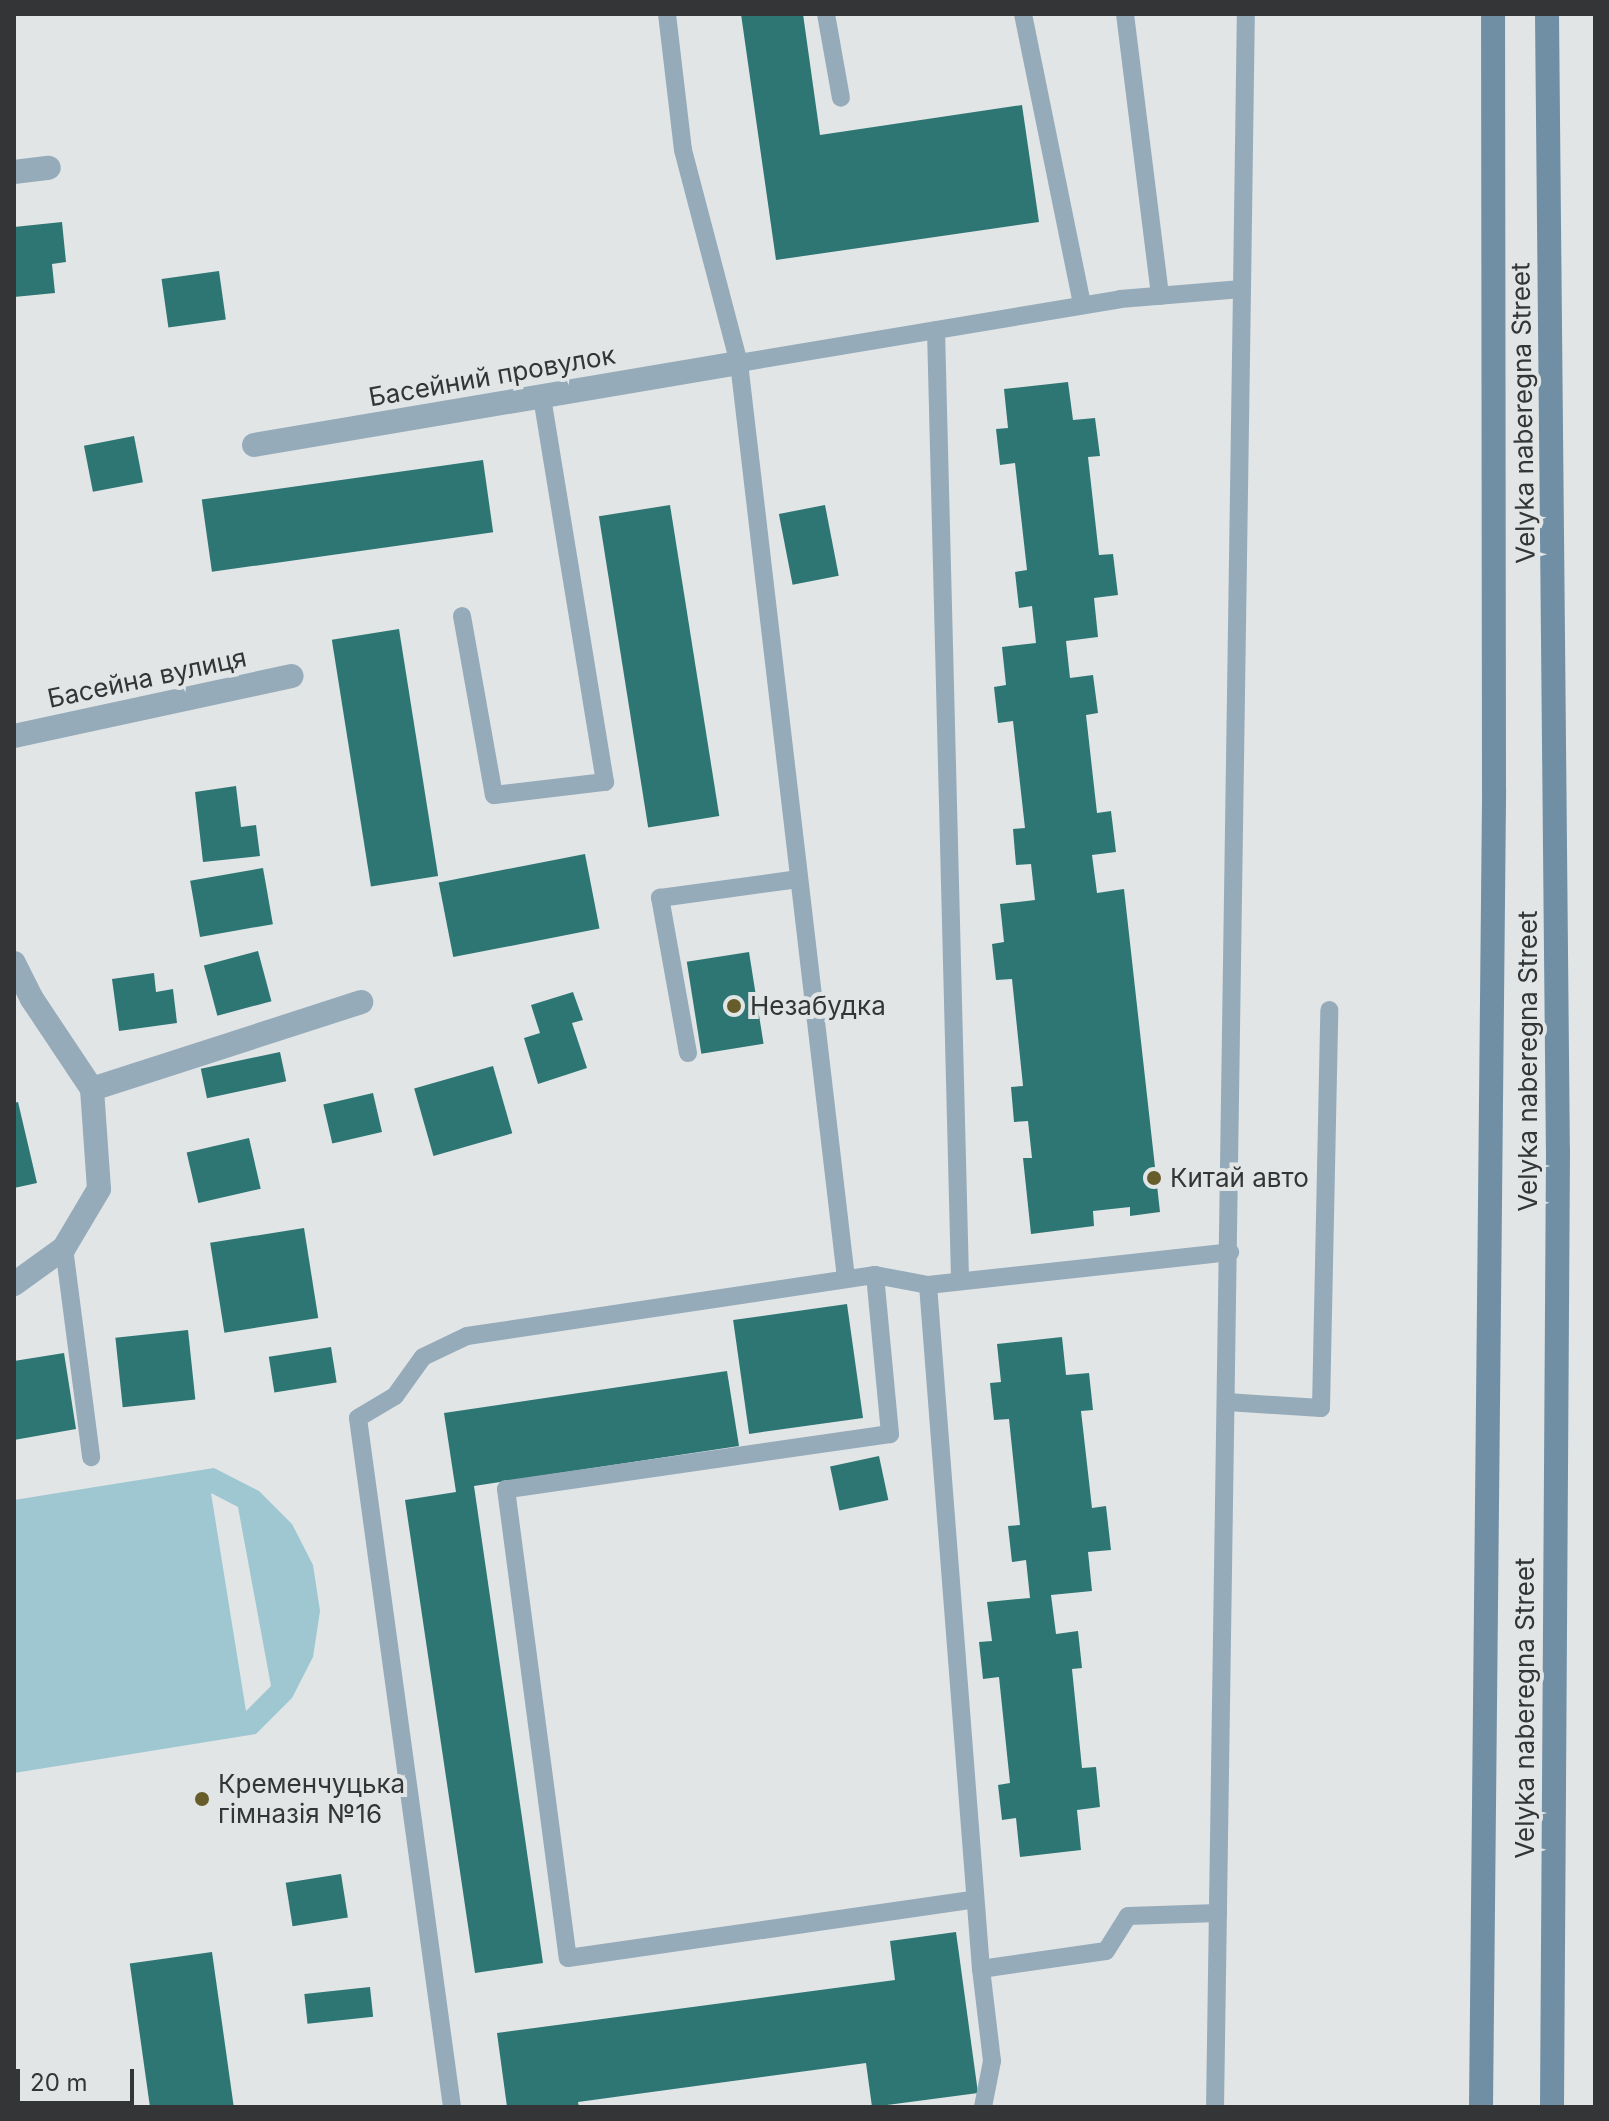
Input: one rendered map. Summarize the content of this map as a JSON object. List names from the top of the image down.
{
  "streets": {
    "street": ["Басейний провулок", "Velyka naberegna Street", "Басейна вулиця"]
  },
  "places": ["Незабудка", "Китай авто", "Кременчуцька гімназія №16"],
  "scale_bar": "20 m"
}
